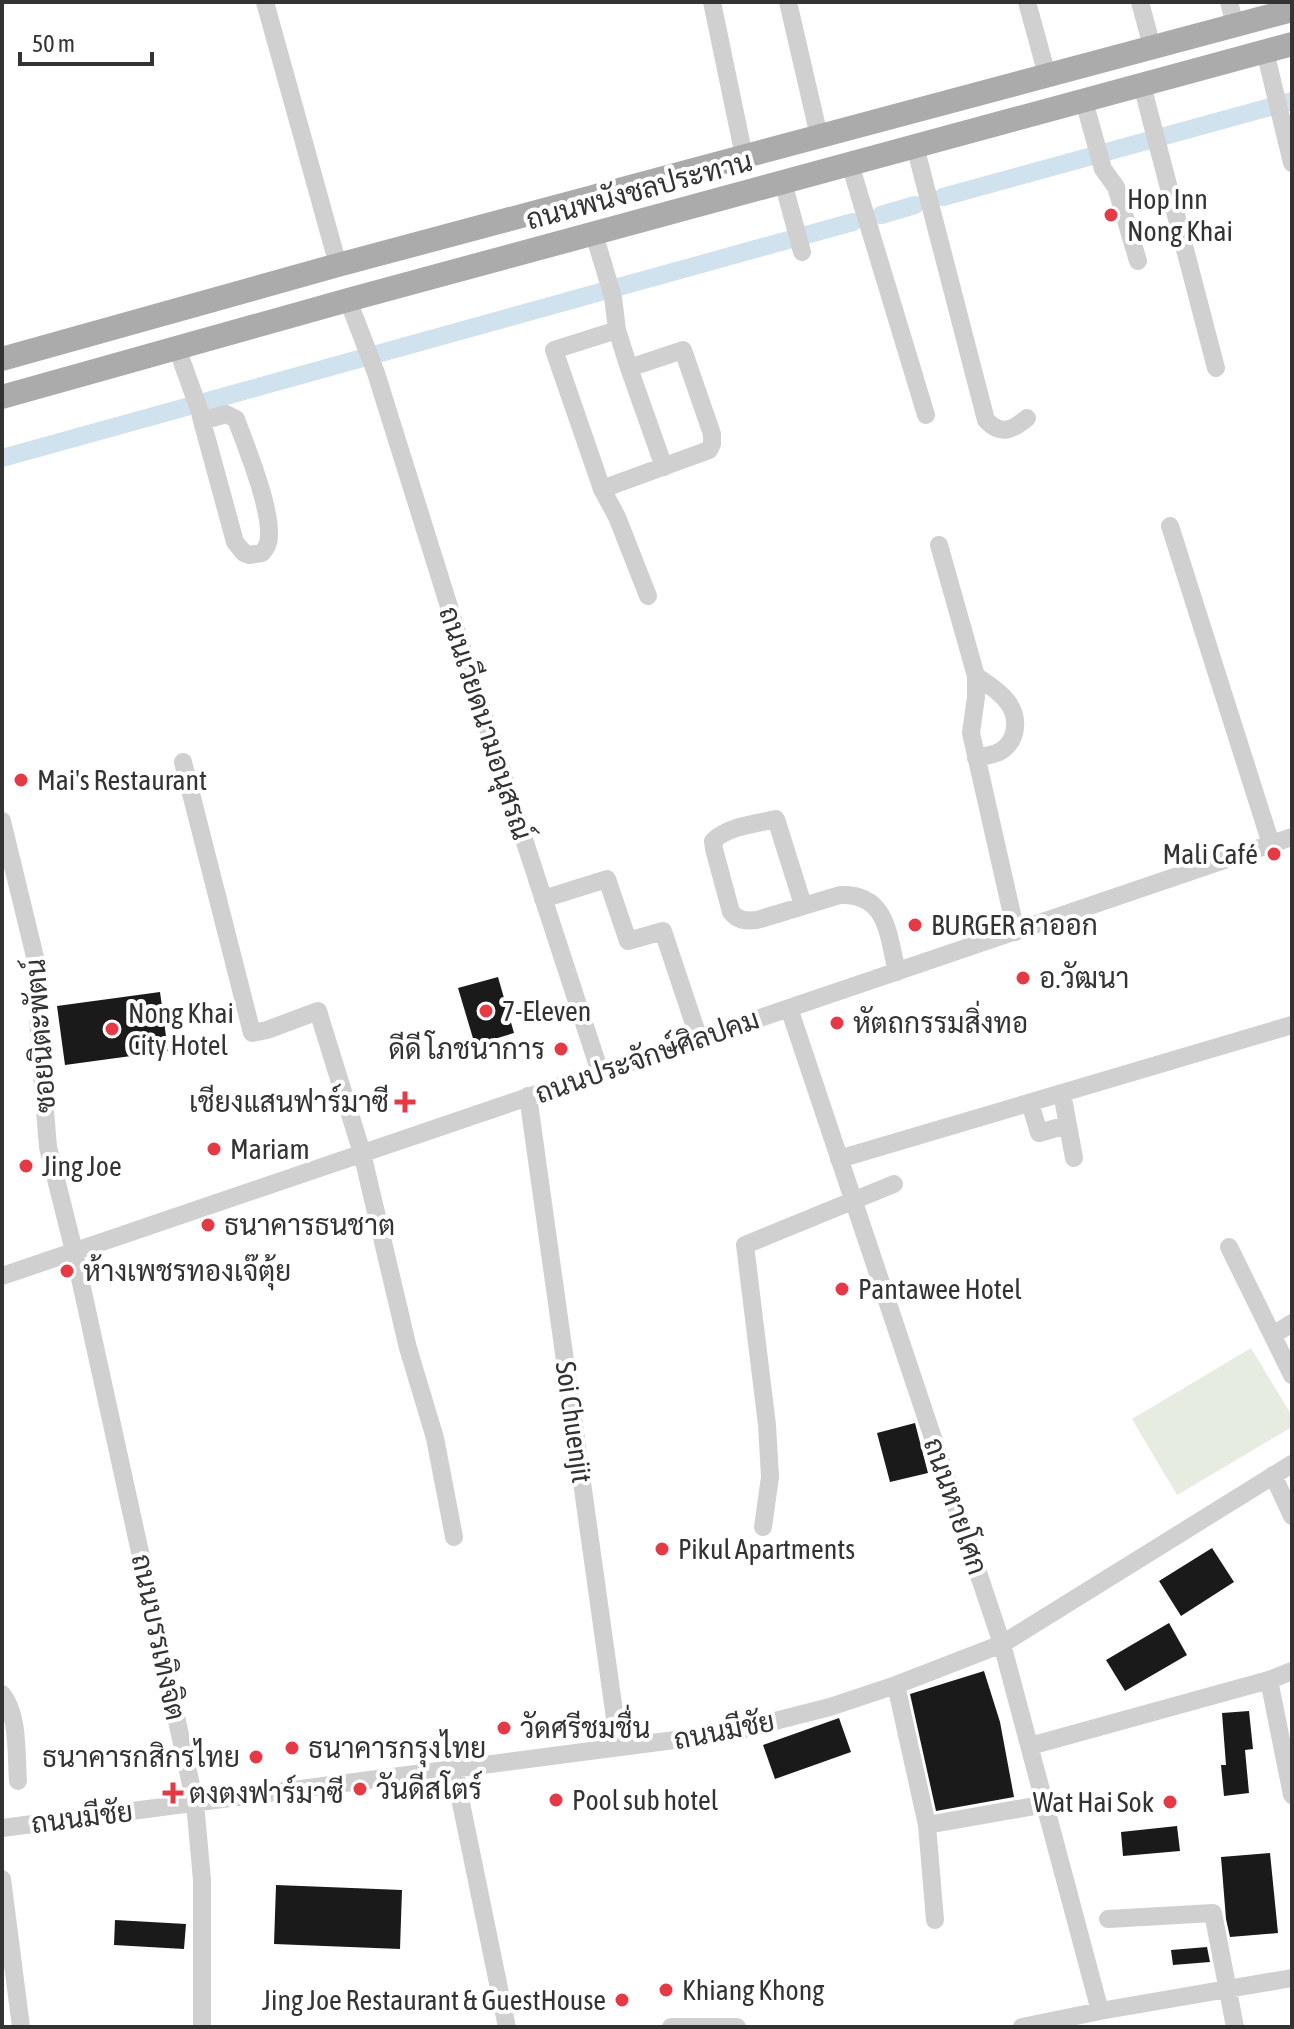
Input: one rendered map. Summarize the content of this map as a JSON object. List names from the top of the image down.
{
  "streets": {
    "main road": ["ถนนพนังชลประทาน"],
    "street": [
      "ถนนเวียดนามอนุสรณ์",
      "ซอยนิตะพัตน์",
      "ถนนประจักษ์ศิลปคม",
      "Soi Chuenjit",
      "ถนนหายโศก",
      "ถนนบรรเทิงจิต",
      "ถนนมีชัย"
    ]
  },
  "crossings": [
    ["ถนนพนังชลประทาน", "ถนนเวียดนามอนุสรณ์"],
    ["ถนนเวียดนามอนุสรณ์", "ถนนประจักษ์ศิลปคม"],
    ["ซอยนิตะพัตน์", "ถนนประจักษ์ศิลปคม"],
    ["ซอยนิตะพัตน์", "ถนนบรรเทิงจิต"],
    ["ถนนประจักษ์ศิลปคม", "Soi Chuenjit"],
    ["ถนนประจักษ์ศิลปคม", "ถนนหายโศก"],
    ["ถนนประจักษ์ศิลปคม", "ถนนบรรเทิงจิต"],
    ["Soi Chuenjit", "ถนนมีชัย"],
    ["ถนนหายโศก", "ถนนมีชัย"],
    ["ถนนบรรเทิงจิต", "ถนนมีชัย"]
  ],
  "places": {
    "other": [
      "Hop Inn Nong Khai",
      "Mai's Restaurant",
      "Mali Café",
      "BURGER ลาออก",
      "อ.วัฒนา",
      "7-Eleven",
      "หัตถกรรมสิ่งทอ",
      "Nong Khai City Hotel",
      "ดีดี โภชนาการ",
      "Mariam",
      "Jing Joe",
      "ธนาคารธนชาต",
      "ห้างเพชรทองเจ๊ตุ้ย",
      "Pantawee Hotel",
      "Pikul Apartments",
      "วัดศรีชมชื่น",
      "ธนาคารกรุงไทย",
      "ธนาคารกสิกรไทย",
      "วันดีสโตร์",
      "Pool sub hotel",
      "Wat Hai Sok",
      "Khiang Khong",
      "Jing Joe Restaurant & GuestHouse"
    ],
    "health": ["เชียงแสนฟาร์มาซี", "ตงตงฟาร์มาซี"]
  },
  "scale_bar": "50 m"
}
